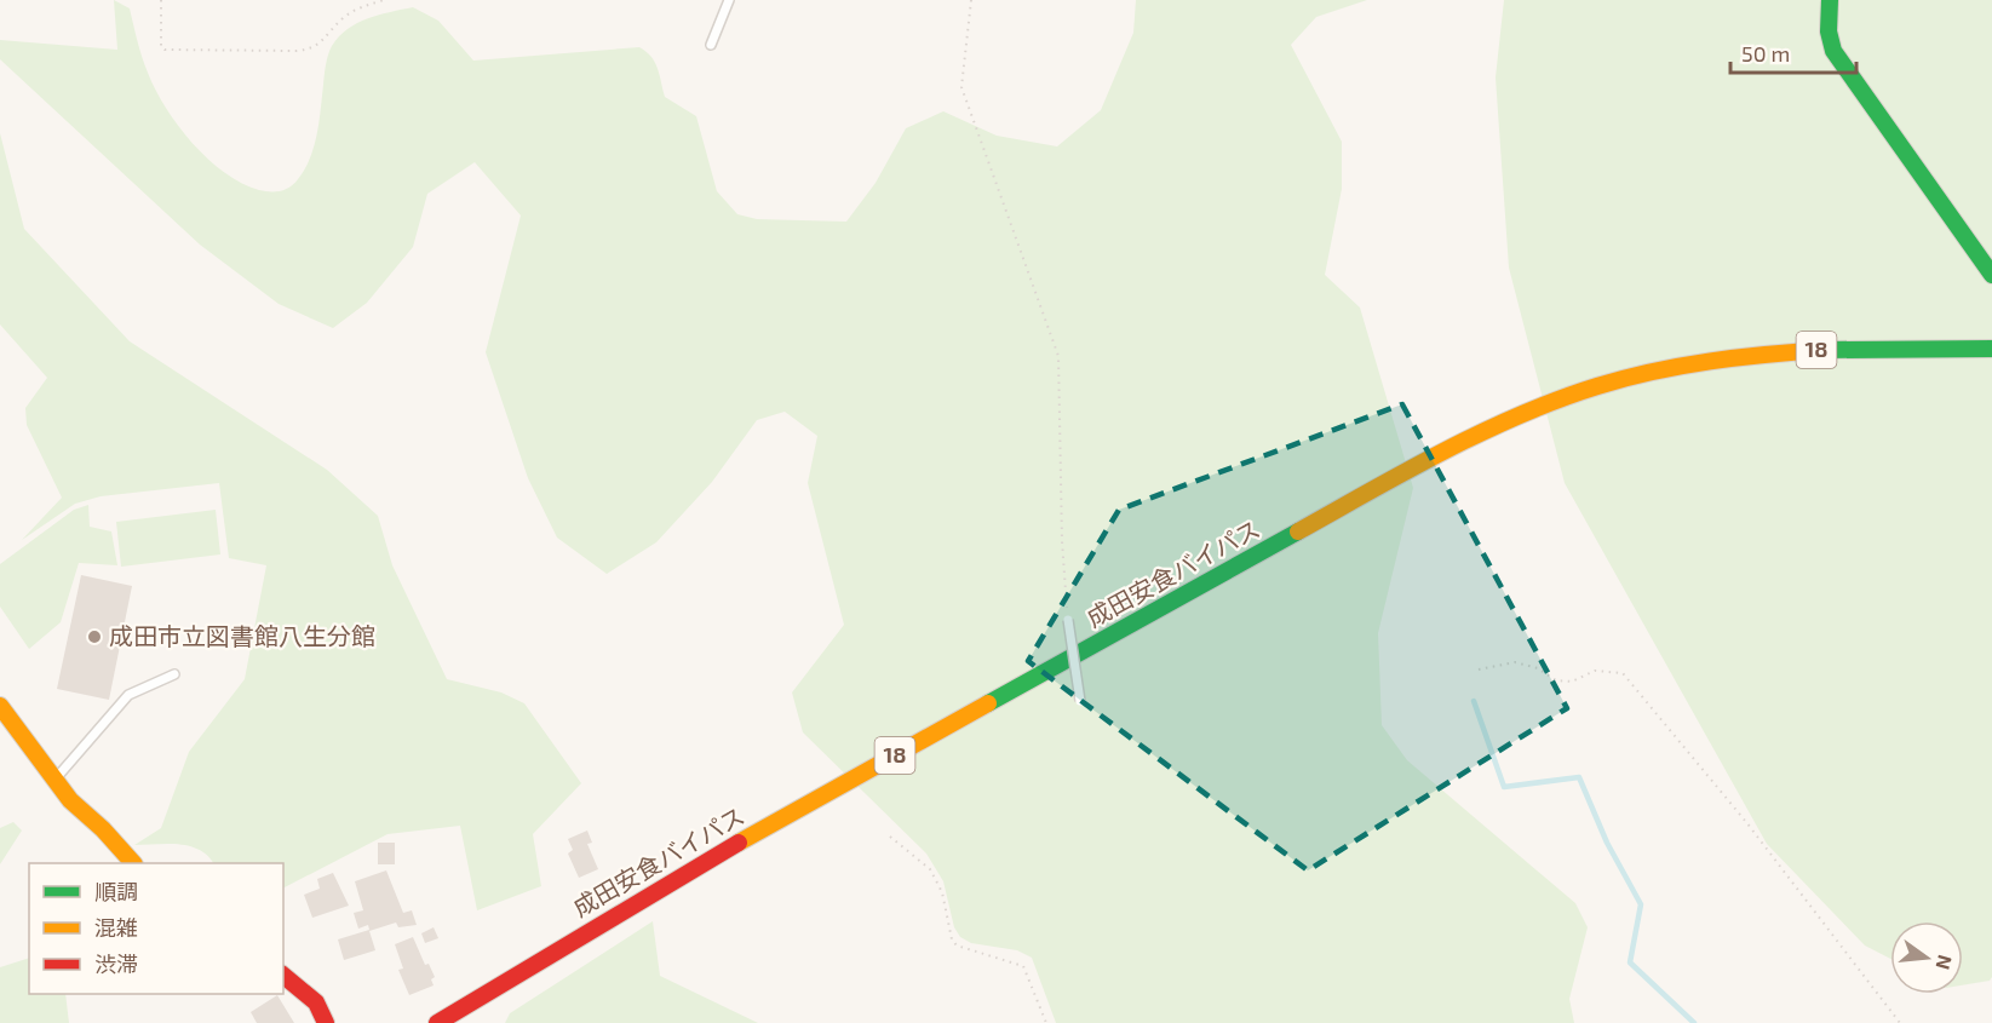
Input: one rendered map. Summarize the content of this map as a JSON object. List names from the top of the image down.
{
  "streets": {
    "main road": ["18", "成田安食バイパス"]
  },
  "places": ["成田市立図書館八生分館"],
  "legend": ["順調", "混雑", "渋滞"],
  "scale_bar": "50 m",
  "north": "right"
}
